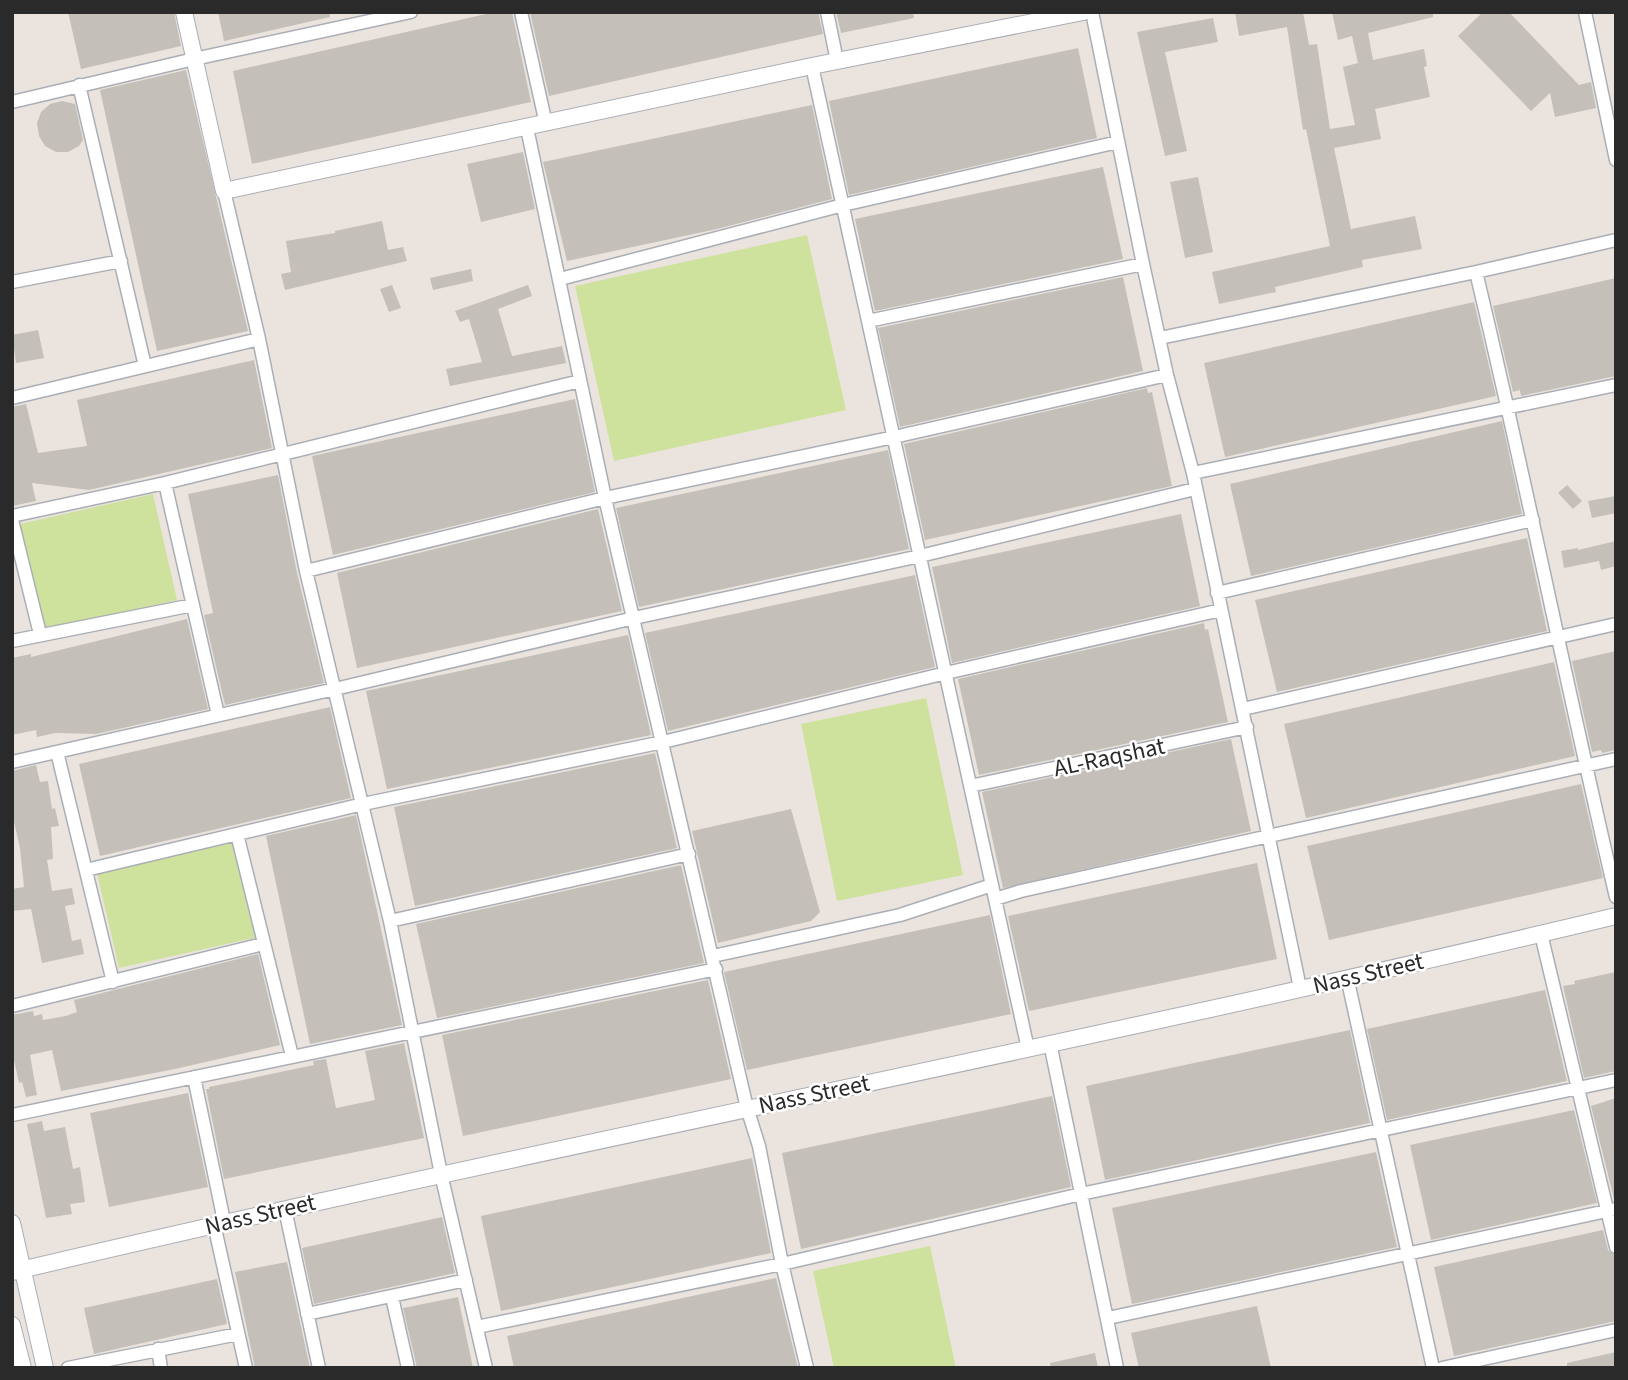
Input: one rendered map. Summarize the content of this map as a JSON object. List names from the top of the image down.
{
  "streets": {
    "street": ["AL-Raqshat", "Nass Street"]
  }
}
